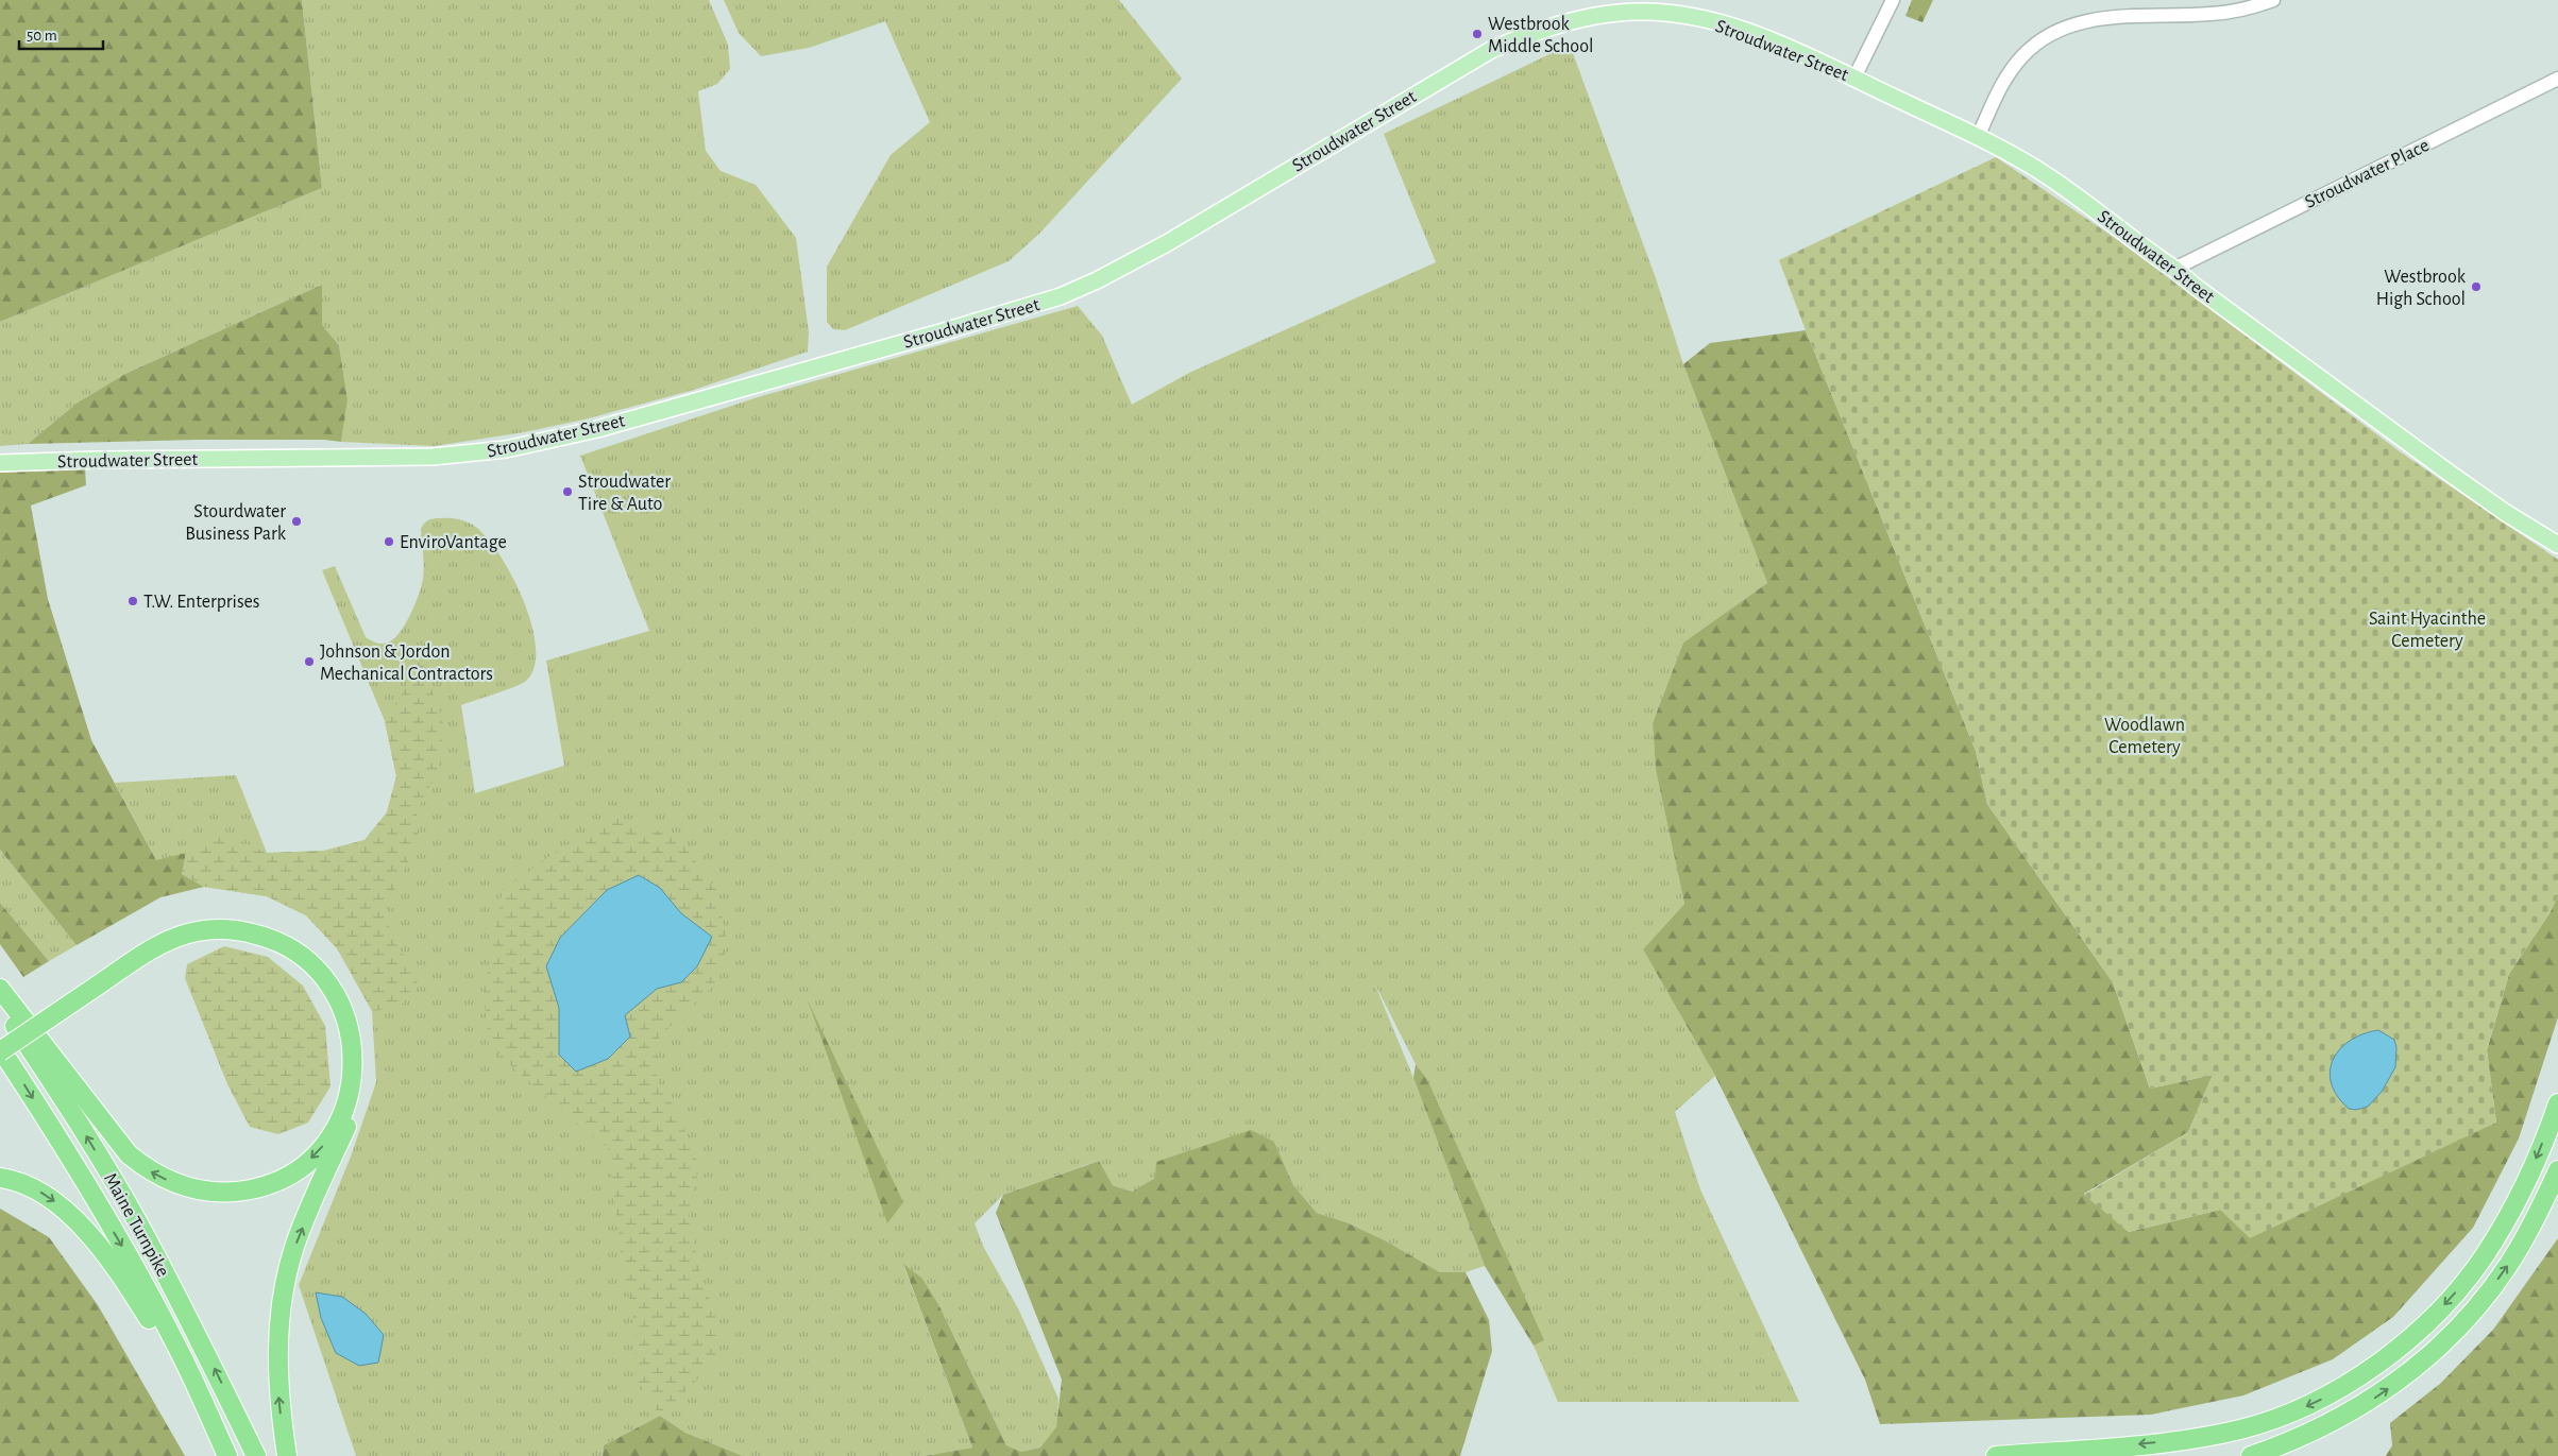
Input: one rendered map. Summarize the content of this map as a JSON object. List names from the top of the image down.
{
  "streets": {
    "highway": ["Maine Turnpike"],
    "main road": ["Stroudwater Street"],
    "street": ["Stroudwater Place"]
  },
  "crossings": [
    ["Stroudwater Street", "Stroudwater Place"]
  ],
  "parks": ["Saint Hyacinthe Cemetery", "Woodlawn Cemetery"],
  "places": [
    "Westbrook Middle School",
    "Westbrook High School",
    "Stroudwater Tire & Auto",
    "Stourdwater Business Park",
    "EnviroVantage",
    "T.W. Enterprises",
    "Johnson & Jordon Mechanical Contractors"
  ],
  "scale_bar": "50 m"
}
